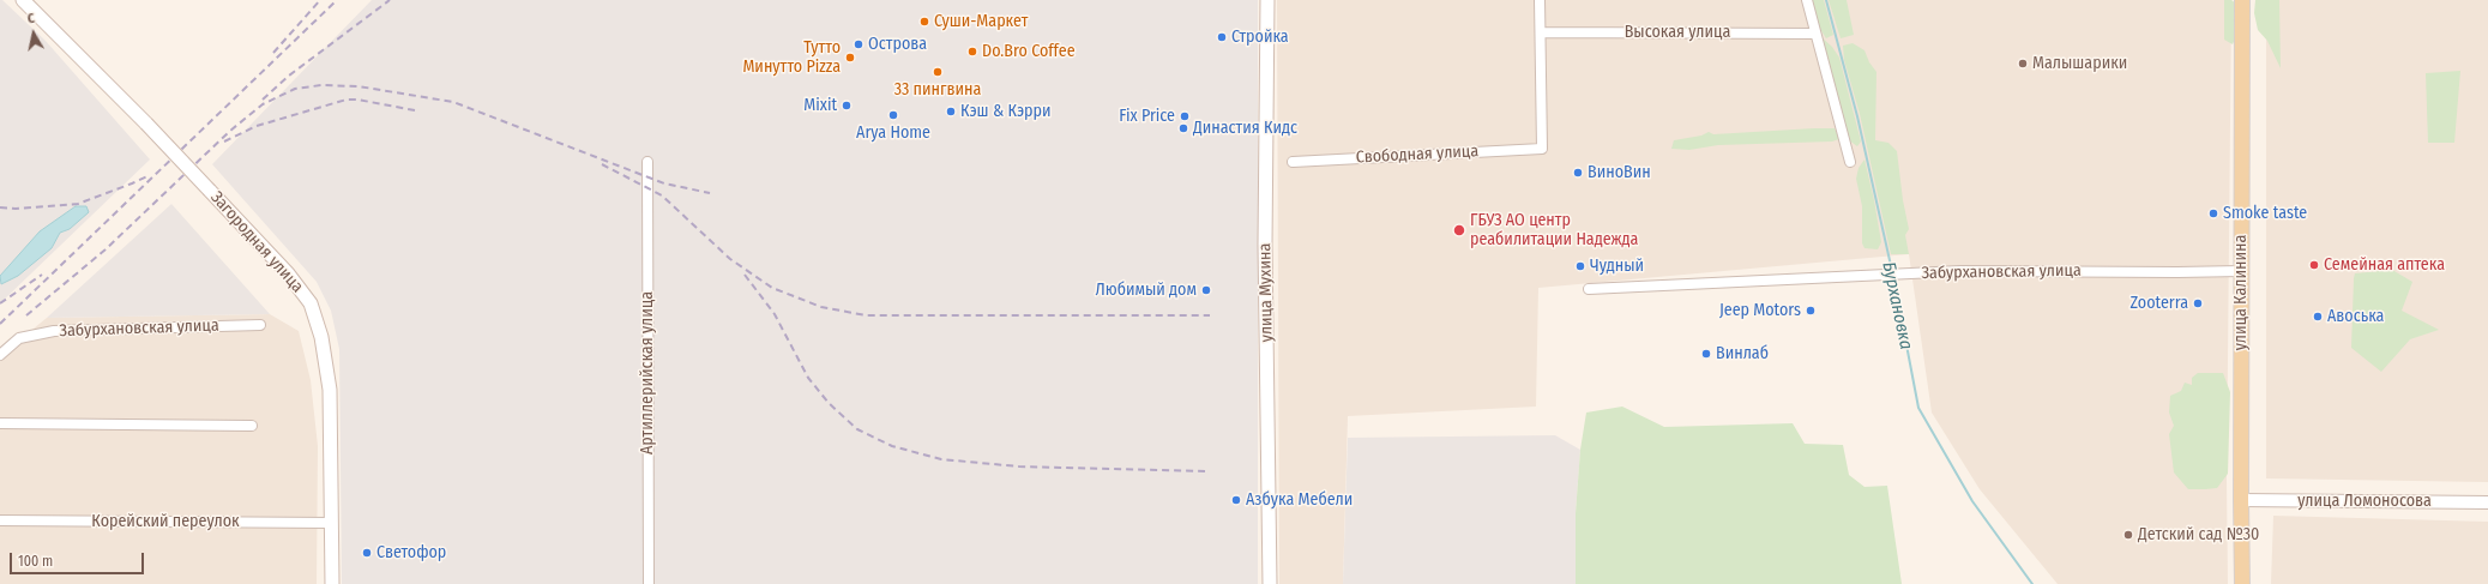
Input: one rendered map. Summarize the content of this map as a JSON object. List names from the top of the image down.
{
  "streets": {
    "main road": ["Загородная улица", "улица Мухина", "улица Калинина"],
    "street": [
      "Высокая улица",
      "Свободная улица",
      "Забурхановская улица",
      "Артиллерийская улица",
      "улица Ломоносова",
      "Корейский переулок"
    ]
  },
  "crossings": [
    ["Высокая улица", "Свободная улица"],
    ["Загородная улица", "Корейский переулок"],
    ["Забурхановская улица", "улица Калинина"],
    ["улица Калинина", "улица Ломоносова"]
  ],
  "water": ["Бурхановка"],
  "places": [
    "Суши-Маркет",
    "Стройка",
    "Острова",
    "Do.Bro Coffee",
    "Тутто Минутто Pizza",
    "Малышарики",
    "33 пингвина",
    "Mixit",
    "Кэш & Кэрри",
    "Arya Home",
    "Fix Price",
    "Династия Кидс",
    "ВиноВин",
    "Smoke taste",
    "ГБУЗ АО центр реабилитации Надежда",
    "Семейная аптека",
    "Чудный",
    "Любимый дом",
    "Zooterra",
    "Jeep Motors",
    "Авоська",
    "Винлаб",
    "Азбука Мебели",
    "Детский сад №30",
    "Светофор"
  ],
  "scale_bar": "100 m",
  "north": "top"
}
